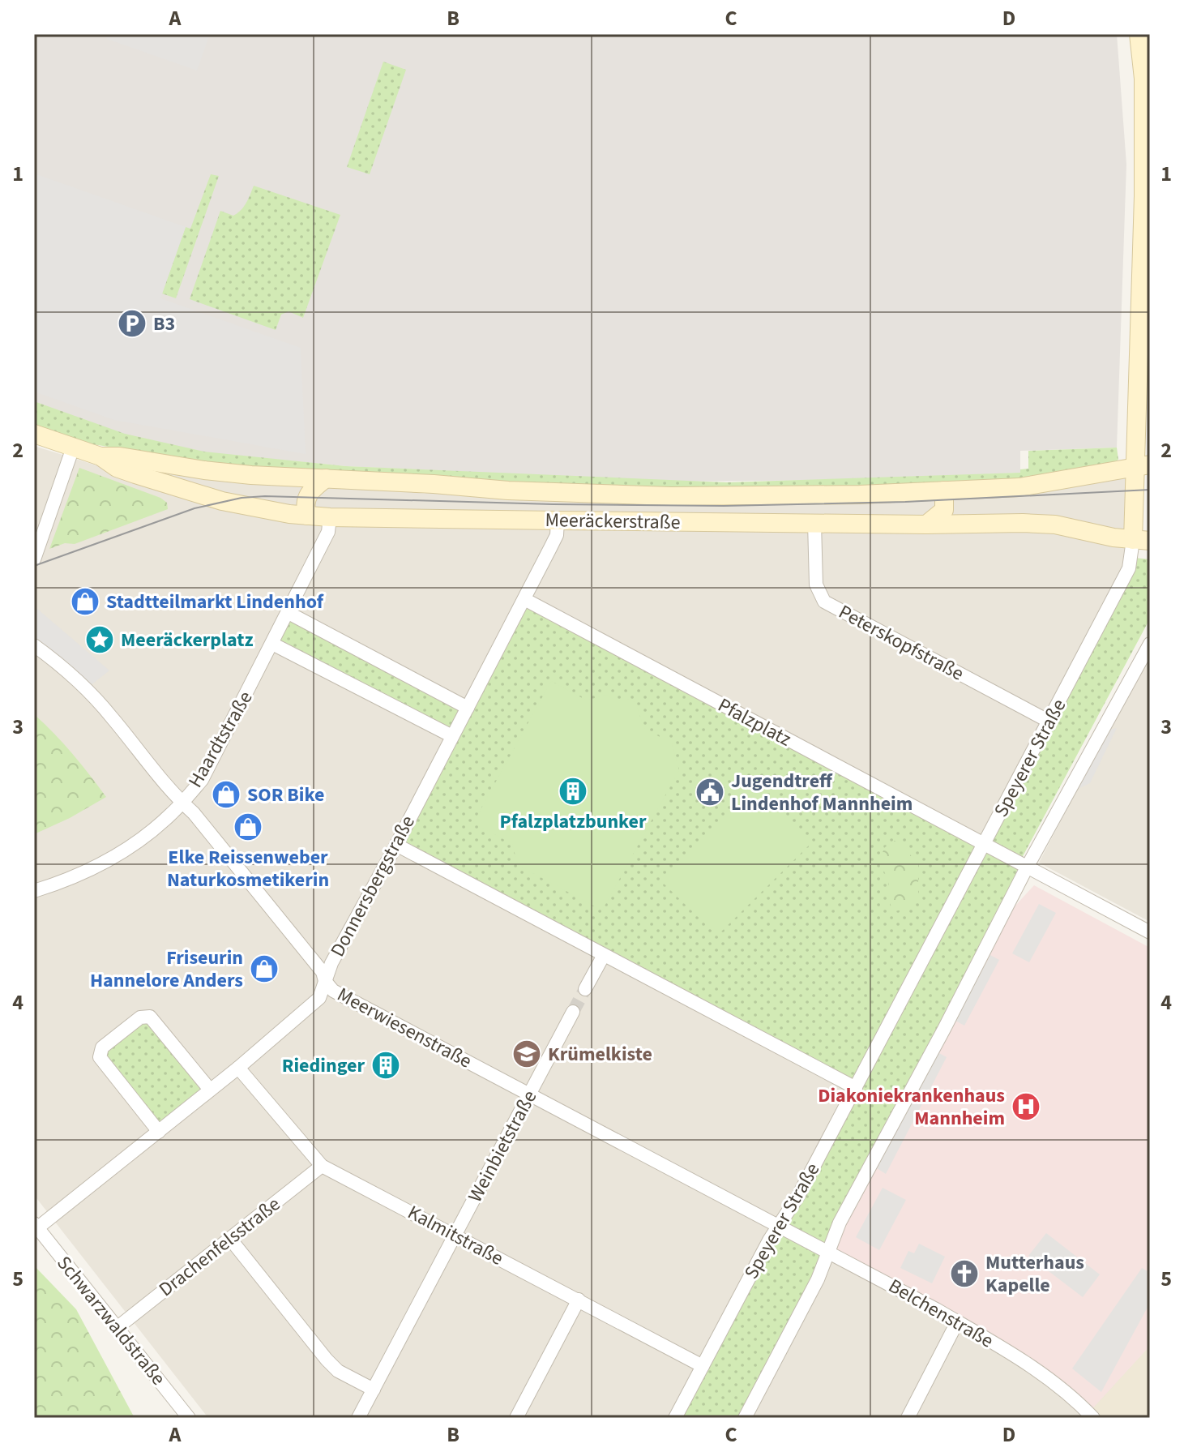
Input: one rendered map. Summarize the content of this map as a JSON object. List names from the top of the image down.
{
  "streets": {
    "street": [
      "Meeräckerstraße",
      "Peterskopfstraße",
      "Pfalzplatz",
      "Haardtstraße",
      "Speyerer Straße",
      "Donnersbergstraße",
      "Meerwiesenstraße",
      "Weinbietstraße",
      "Kalmitstraße",
      "Drachenfelsstraße",
      "Belchenstraße",
      "Schwarzwaldstraße"
    ]
  },
  "crossings": [
    ["Meeräckerstraße", "Peterskopfstraße"],
    ["Meeräckerstraße", "Haardtstraße"],
    ["Meeräckerstraße", "Speyerer Straße"],
    ["Meeräckerstraße", "Donnersbergstraße"],
    ["Peterskopfstraße", "Speyerer Straße"],
    ["Pfalzplatz", "Speyerer Straße"],
    ["Pfalzplatz", "Donnersbergstraße"],
    ["Haardtstraße", "Meerwiesenstraße"],
    ["Speyerer Straße", "Meerwiesenstraße"],
    ["Speyerer Straße", "Kalmitstraße"],
    ["Speyerer Straße", "Belchenstraße"],
    ["Donnersbergstraße", "Meerwiesenstraße"],
    ["Donnersbergstraße", "Kalmitstraße"],
    ["Donnersbergstraße", "Schwarzwaldstraße"],
    ["Meerwiesenstraße", "Weinbietstraße"],
    ["Meerwiesenstraße", "Belchenstraße"],
    ["Weinbietstraße", "Kalmitstraße"],
    ["Kalmitstraße", "Drachenfelsstraße"],
    ["Drachenfelsstraße", "Schwarzwaldstraße"]
  ],
  "places": {
    "parking": ["B3"],
    "shop": [
      "Stadtteilmarkt Lindenhof",
      "SOR Bike",
      "Elke Reissenweber Naturkosmetikerin",
      "Friseurin Hannelore Anders"
    ],
    "place": ["Meeräckerplatz"],
    "building": ["Pfalzplatzbunker", "Riedinger"],
    "public building": ["Jugendtreff Lindenhof Mannheim"],
    "school or university": ["Krümelkiste"],
    "hospital": ["Diakoniekrankenhaus Mannheim"],
    "church": ["Mutterhaus Kapelle"]
  },
  "grid": {
    "columns": [
      "A",
      "B",
      "C",
      "D"
    ],
    "rows": [
      "1",
      "2",
      "3",
      "4",
      "5"
    ]
  }
}
